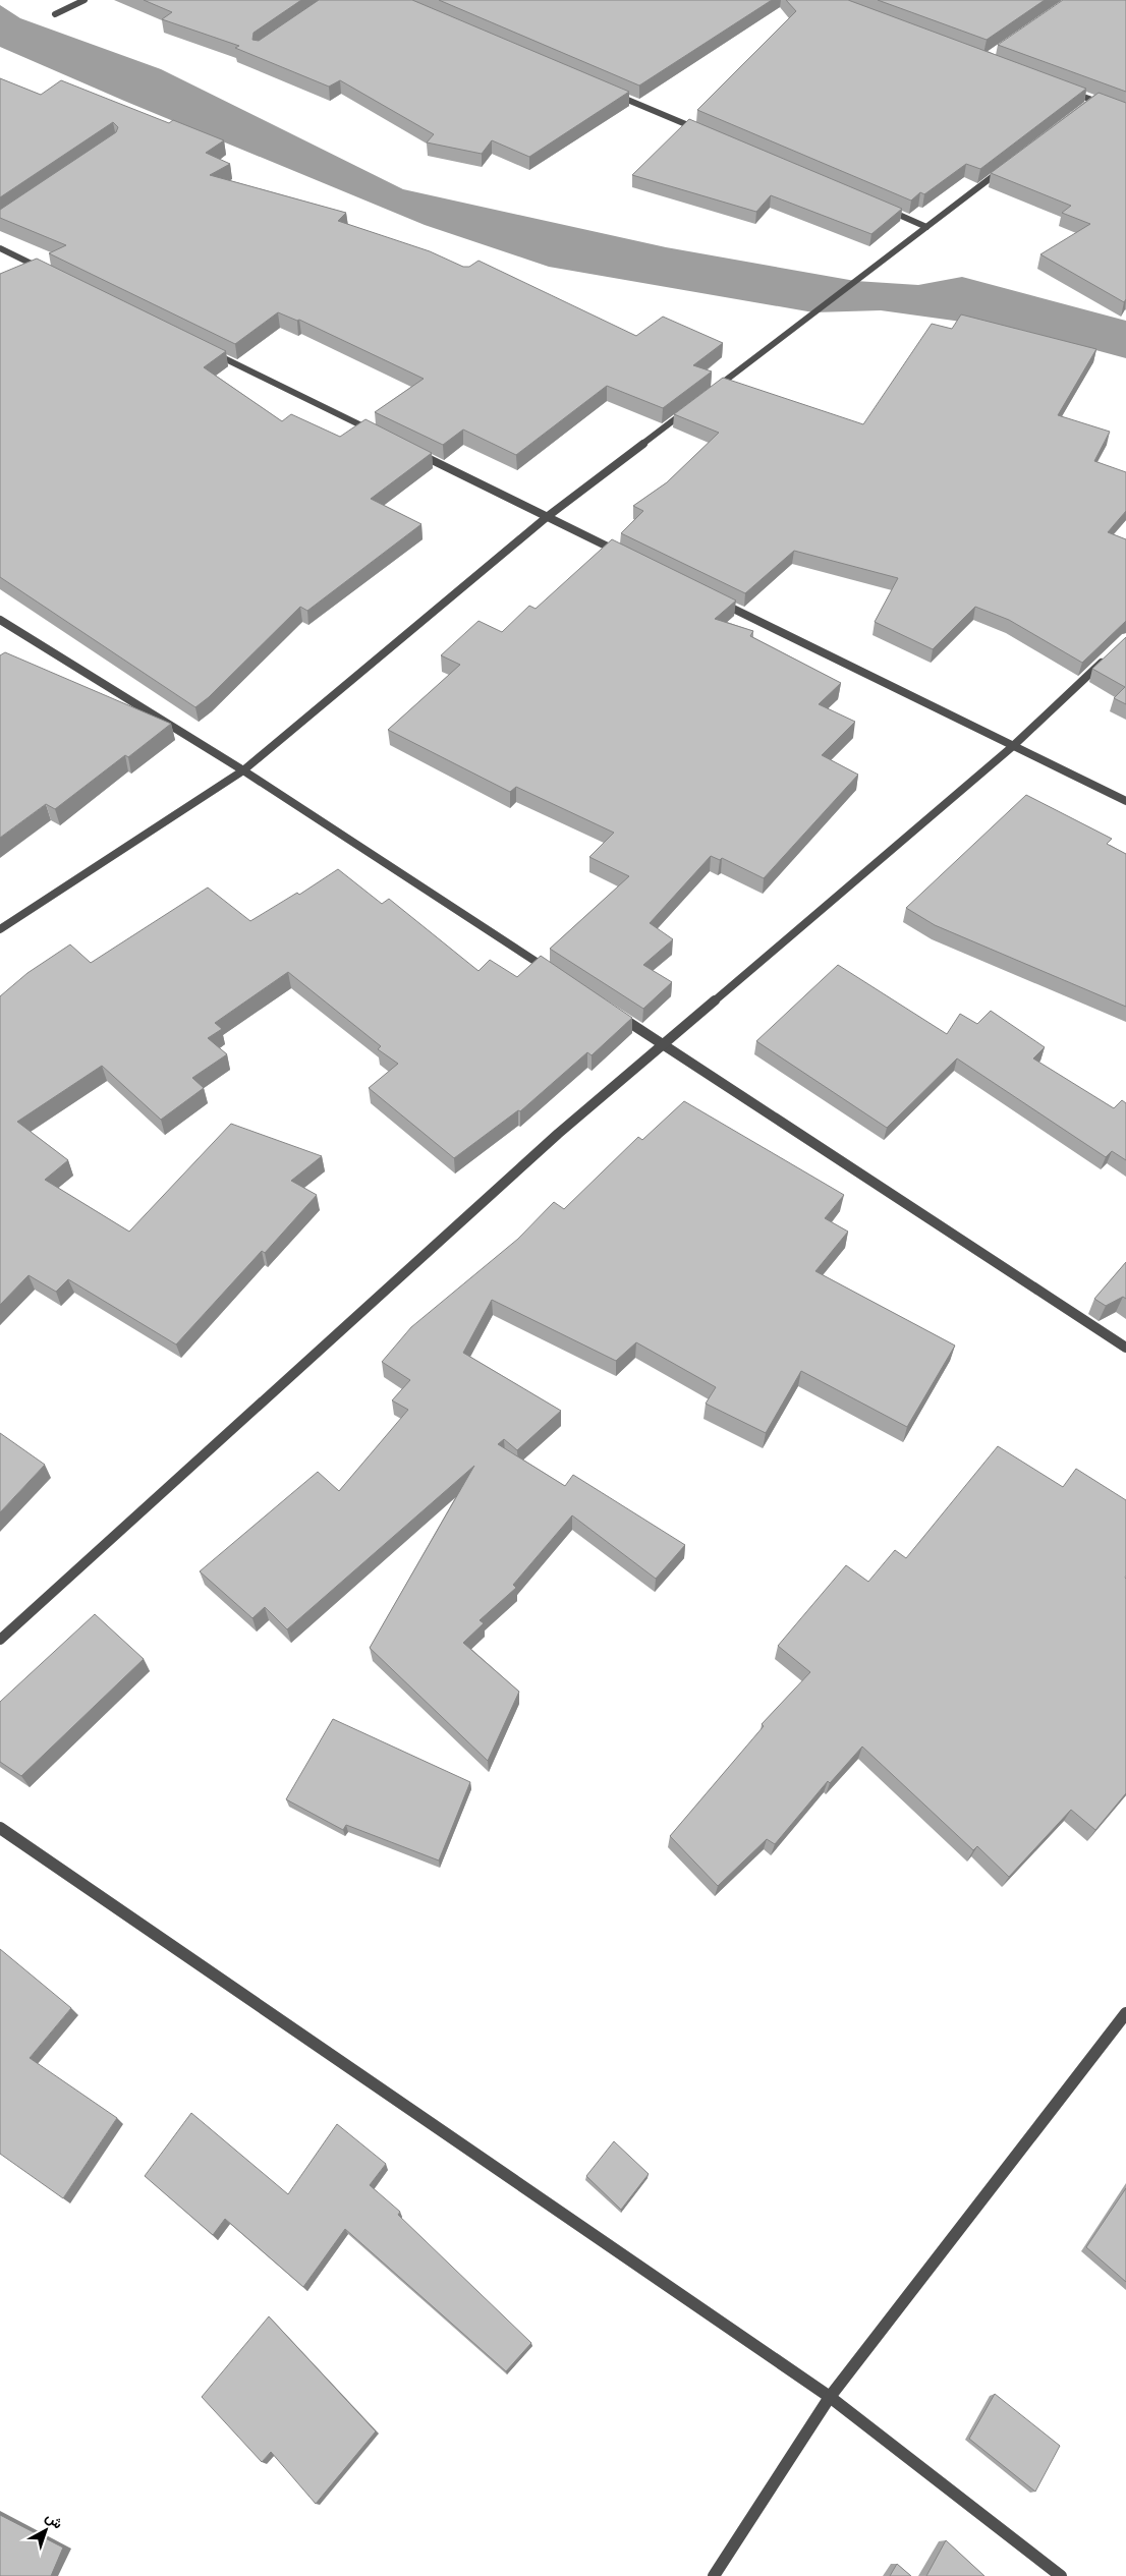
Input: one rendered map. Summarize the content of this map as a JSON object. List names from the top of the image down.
{
  "north": "top right"
}
